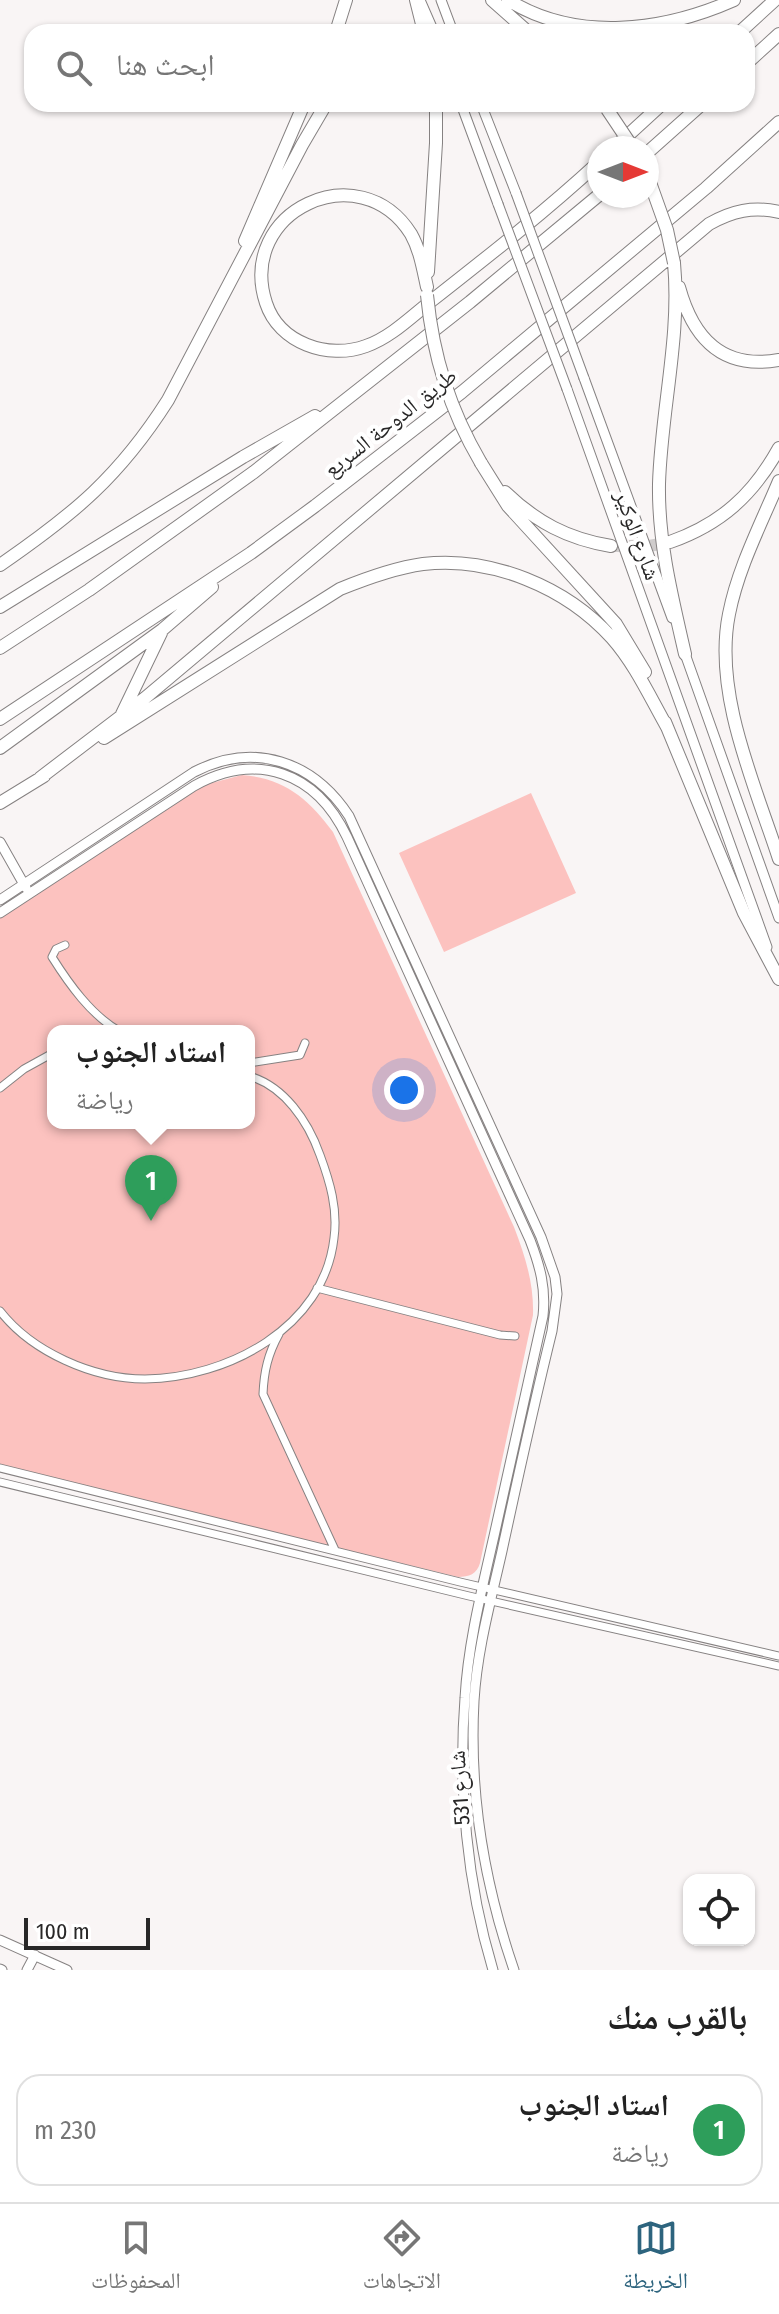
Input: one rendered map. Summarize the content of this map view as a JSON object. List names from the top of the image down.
{
  "streets": {
    "highway": ["طريق الدوحة السريع"],
    "street": ["شارع الوكير", "شارع 531"]
  },
  "scale_bar": "100 m",
  "north": "right",
  "page": {
    "search": "ابحث هنا",
    "popup": ["استاد الجنوب", "رياضة"],
    "pins": "1",
    "scale": "100 m",
    "heading": "بالقرب منك",
    "list": [
      {
        "mark": "1",
        "name": "استاد الجنوب",
        "note": "رياضة",
        "value": "230 m"
      }
    ],
    "nav": ["الخريطة", "الاتجاهات", "المحفوظات"]
  }
}
